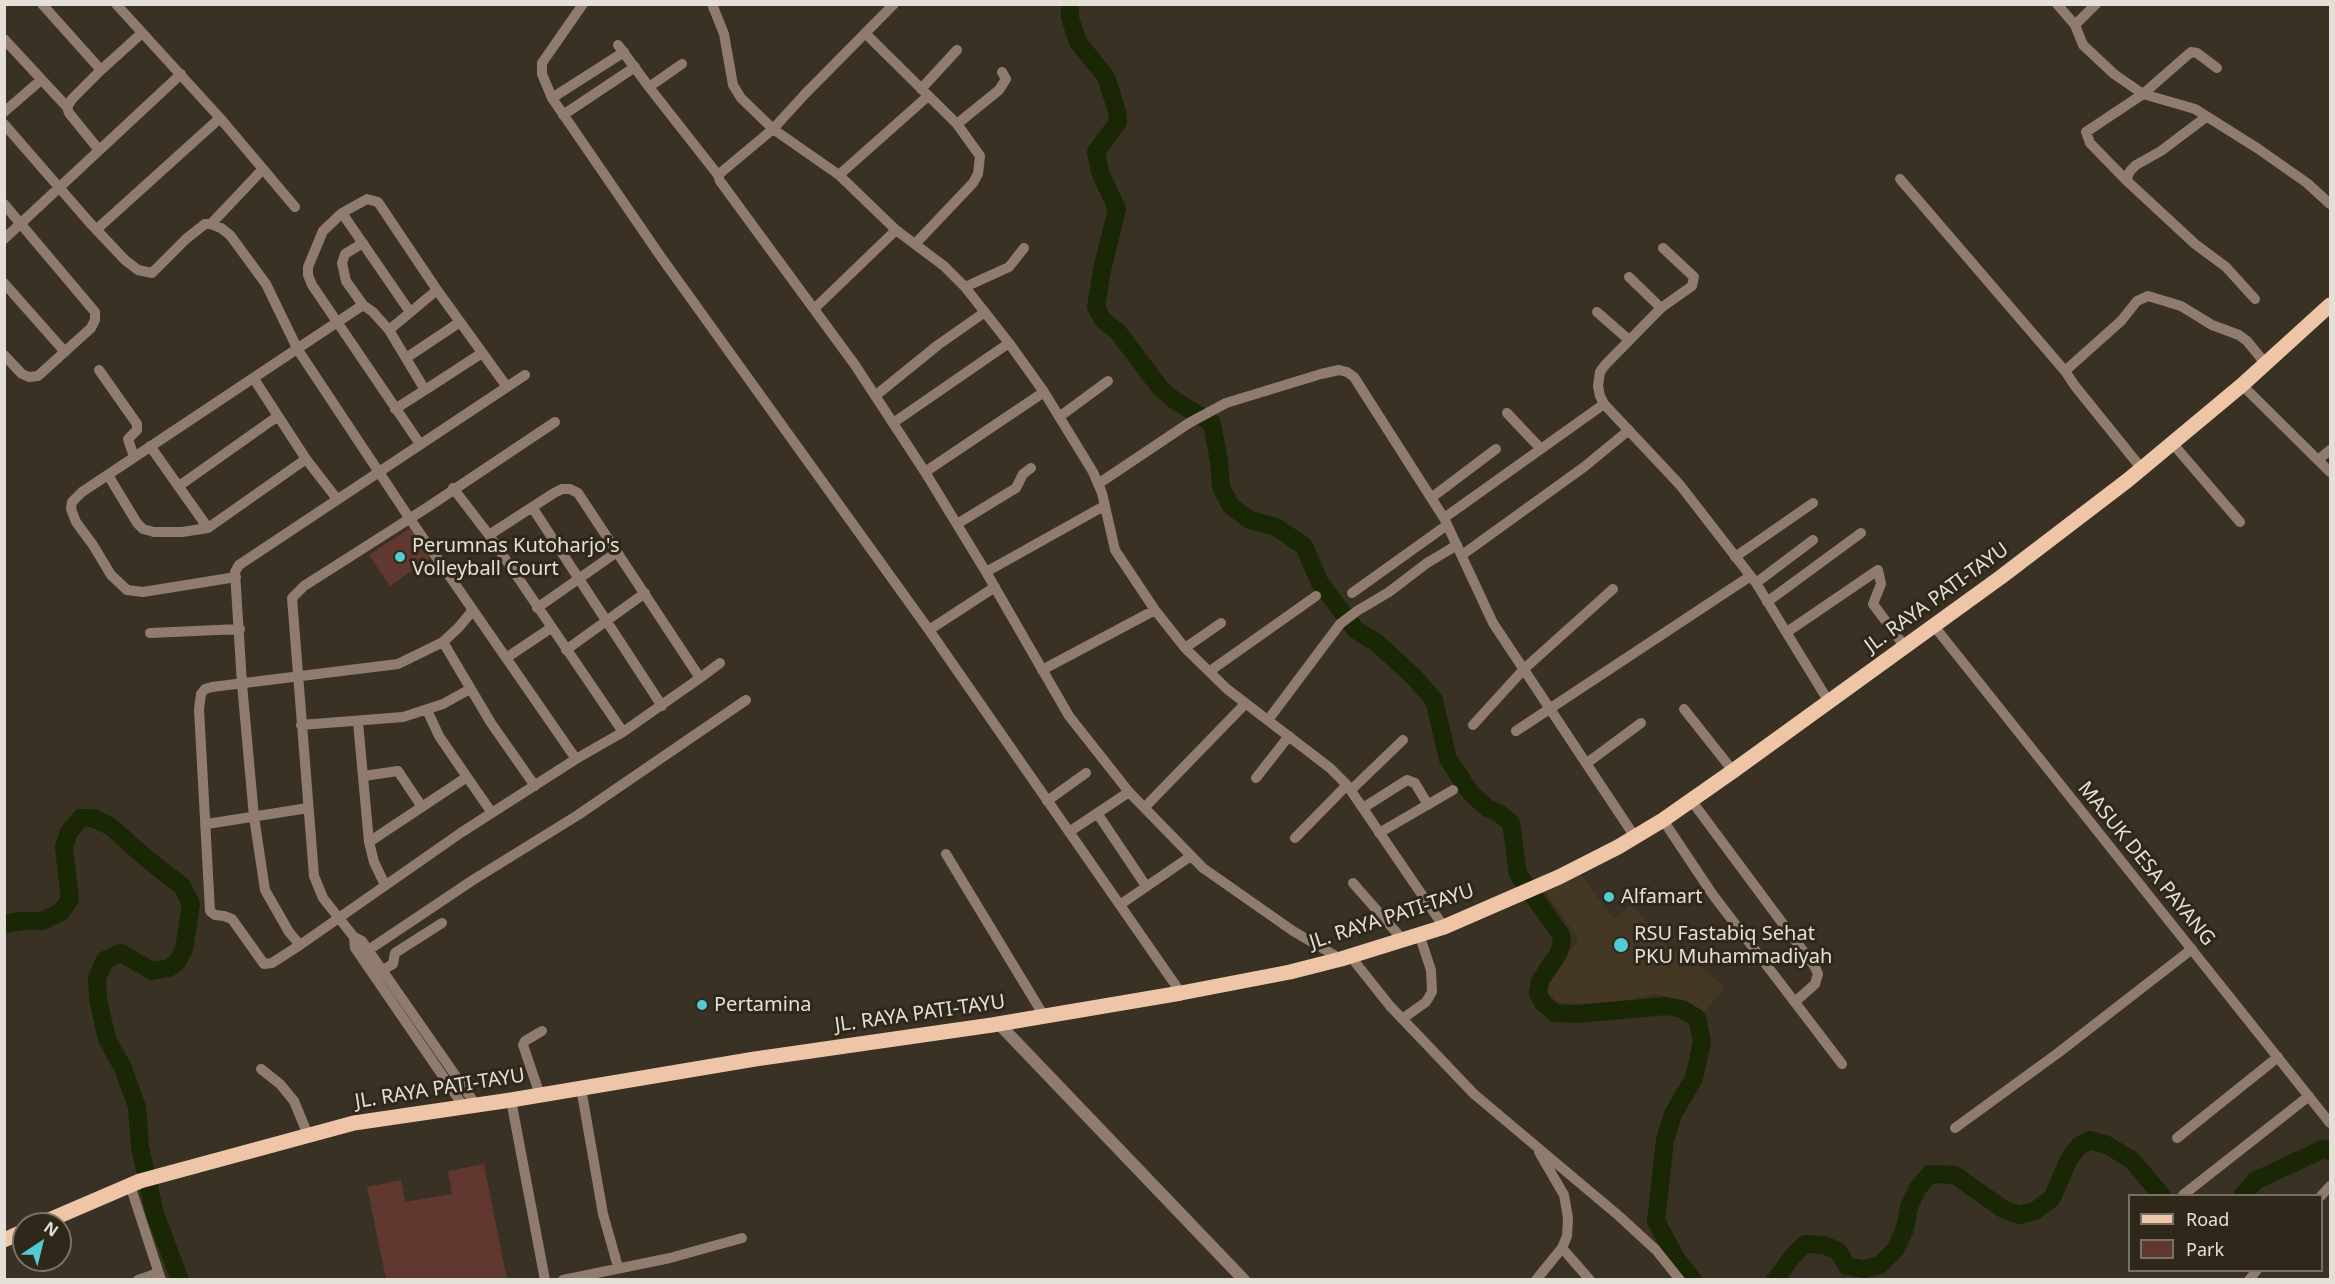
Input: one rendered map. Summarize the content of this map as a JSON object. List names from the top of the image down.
{
  "streets": {
    "main road": ["JL. RAYA PATI-TAYU"],
    "street": ["MASUK DESA PAYANG"]
  },
  "crossings": [
    ["JL. RAYA PATI-TAYU", "MASUK DESA PAYANG"]
  ],
  "places": [
    "Perumnas Kutoharjo's Volleyball Court",
    "Alfamart",
    "RSU Fastabiq Sehat PKU Muhammadiyah",
    "Pertamina"
  ],
  "legend": ["Road", "Park"],
  "north": "top right"
}
